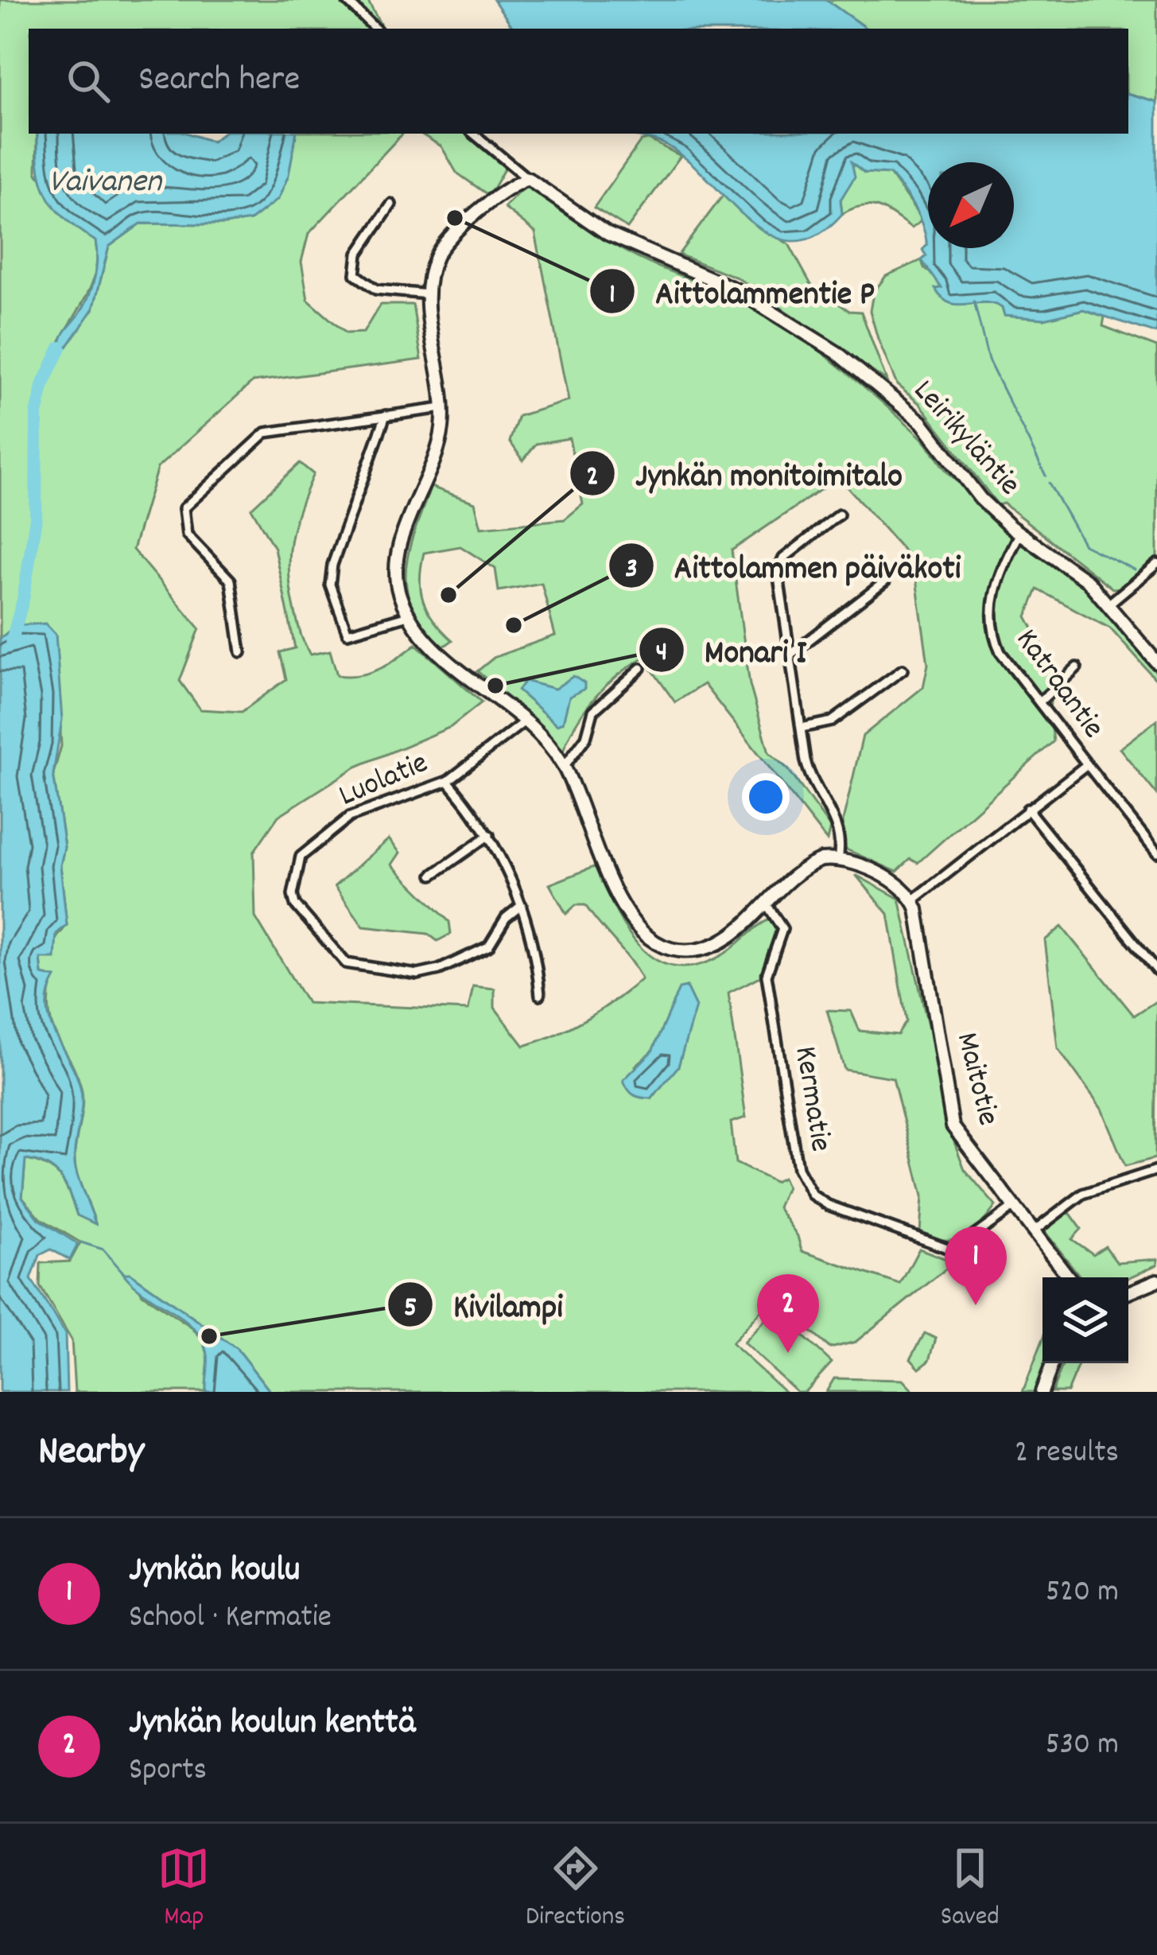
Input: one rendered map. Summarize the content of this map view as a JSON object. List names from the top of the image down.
{
  "streets": {
    "street": [
      "Leirikyläntie",
      "Katraantie",
      "Luolatie",
      "Maitotie",
      "Kermatie"
    ]
  },
  "crossings": [
    ["Leirikyläntie", "Katraantie"],
    ["Katraantie", "Maitotie"],
    ["Maitotie", "Kermatie"]
  ],
  "water": ["Vaivanen"],
  "places": [
    "Aittolammentie P",
    "Jynkän monitoimitalo",
    "Aittolammen päiväkoti",
    "Monari I",
    "Kivilampi"
  ],
  "north": "bottom left",
  "page": {
    "search": "Search here",
    "pins": ["1", "2"],
    "heading": ["Nearby", "2 results"],
    "list": [
      {
        "mark": "1",
        "name": "Jynkän koulu",
        "note": "School · Kermatie",
        "value": "520 m"
      },
      {
        "mark": "2",
        "name": "Jynkän koulun kenttä",
        "note": "Sports",
        "value": "530 m"
      }
    ],
    "nav": ["Map", "Directions", "Saved"]
  }
}
